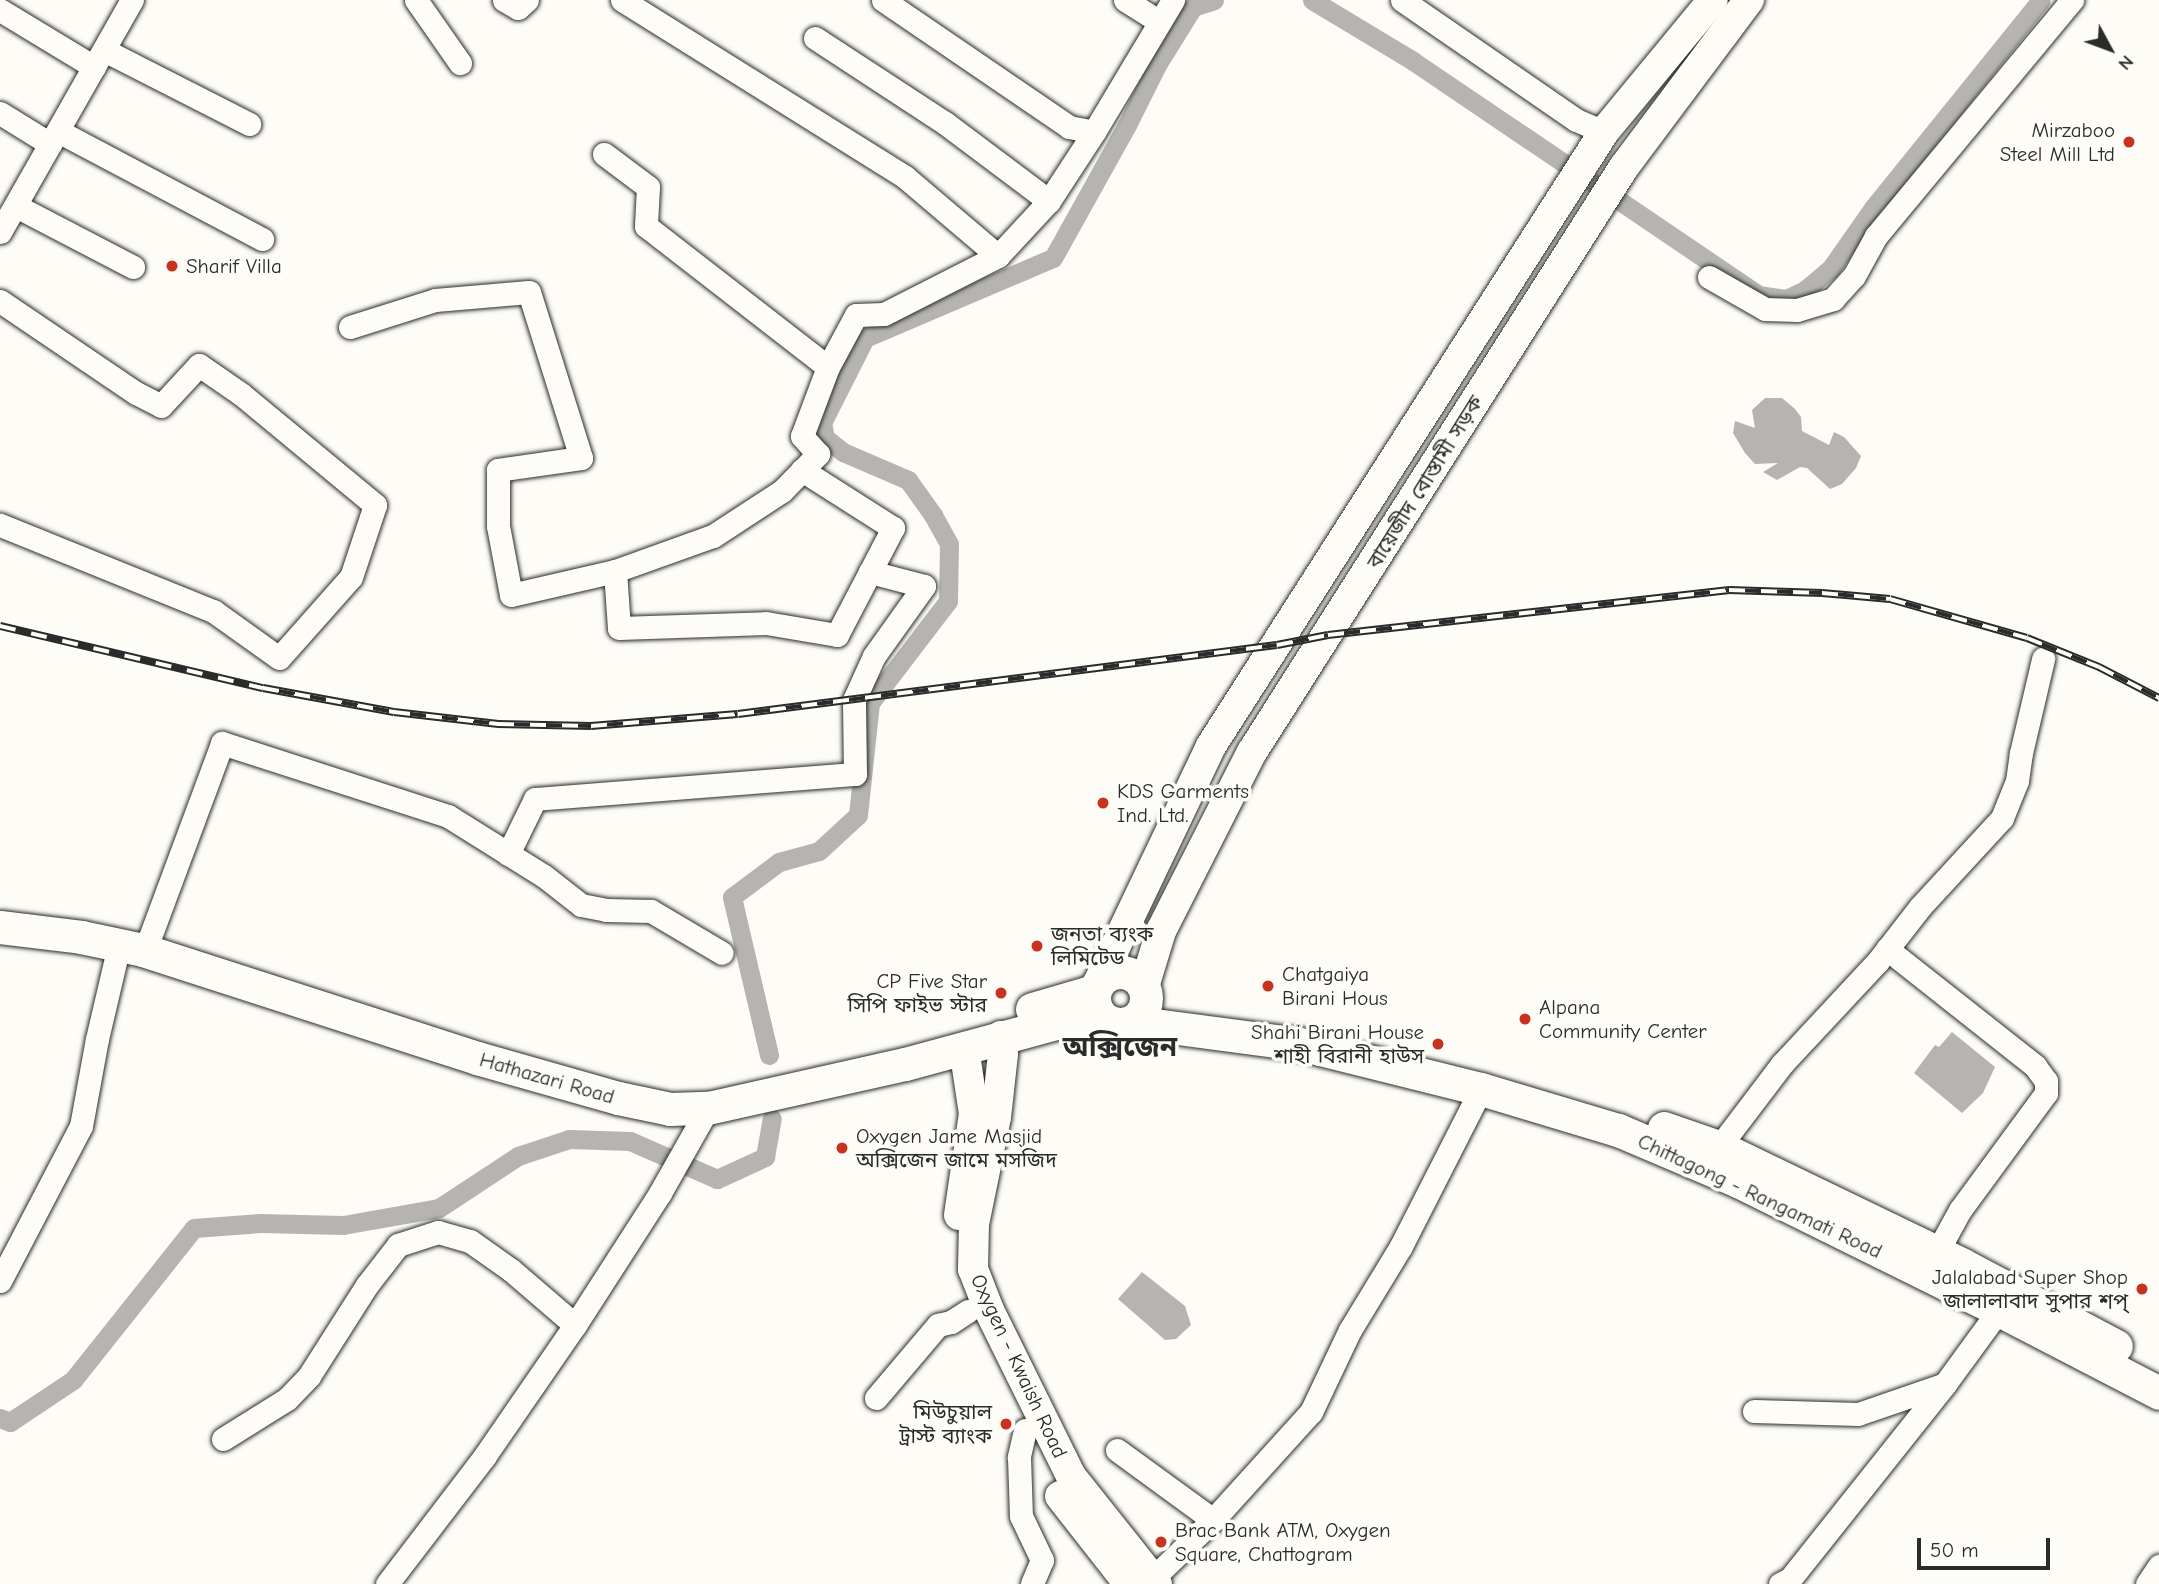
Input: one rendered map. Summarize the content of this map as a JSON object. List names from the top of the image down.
{
  "streets": {
    "highway": ["Hathazari Road", "Chittagong - Rangamati Road"],
    "main road": ["বায়েজীদ বোস্তামী সড়ক", "Oxygen - Kwaish Road"]
  },
  "crossings": [
    ["বায়েজীদ বোস্তামী সড়ক", "Hathazari Road"],
    ["বায়েজীদ বোস্তামী সড়ক", "Chittagong - Rangamati Road"],
    ["Hathazari Road", "Chittagong - Rangamati Road"],
    ["Hathazari Road", "Oxygen - Kwaish Road"]
  ],
  "districts": ["অক্সিজেন"],
  "places": [
    "Mirzaboo Steel Mill Ltd",
    "Sharif Villa",
    "KDS Garments Ind. Ltd.",
    "জনতা ব্যংক লিমিটেড",
    "Chatgaiya Birani Hous",
    "CP Five Star সিপি ফাইভ স্টার",
    "Alpana Community Center",
    "Shahi Birani House শাহী বিরানী হাউস",
    "Oxygen Jame Masjid অক্সিজেন জামে মসজিদ",
    "Jalalabad Super Shop জালালাবাদ সুপার শপ্",
    "মিউচুয়াল ট্রাস্ট ব্যাংক",
    "Brac Bank ATM, Oxygen Square, Chattogram"
  ],
  "scale_bar": "50 m",
  "north": "bottom right"
}
